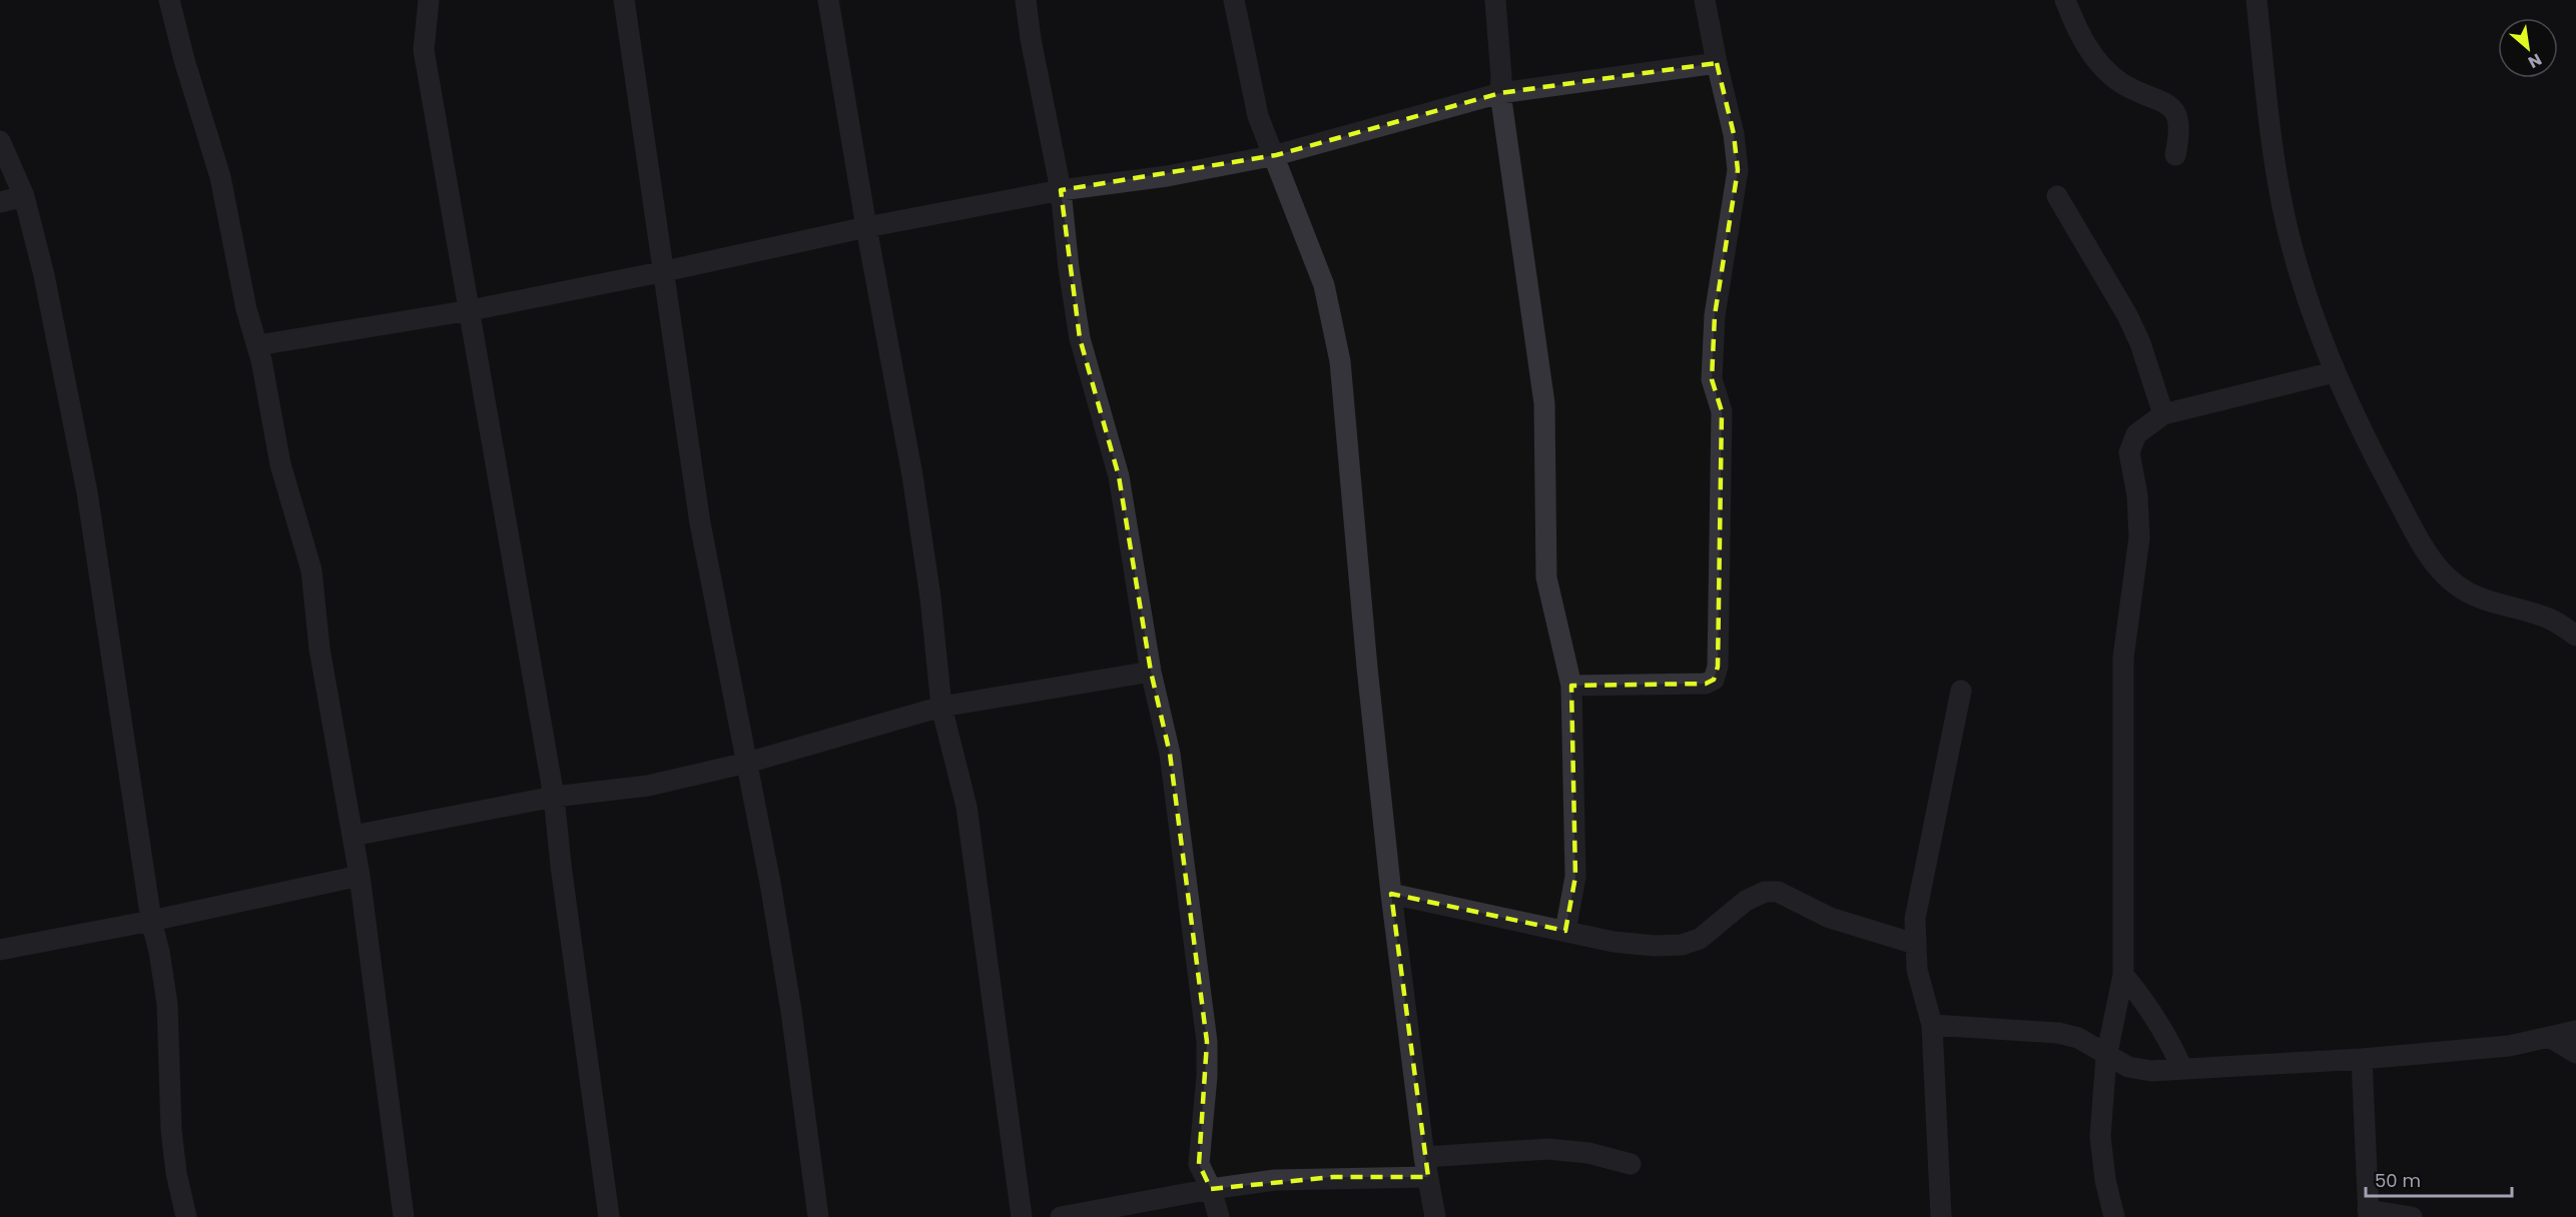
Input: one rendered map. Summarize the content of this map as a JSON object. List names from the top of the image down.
{
  "scale_bar": "50 m",
  "north": "bottom right"
}
